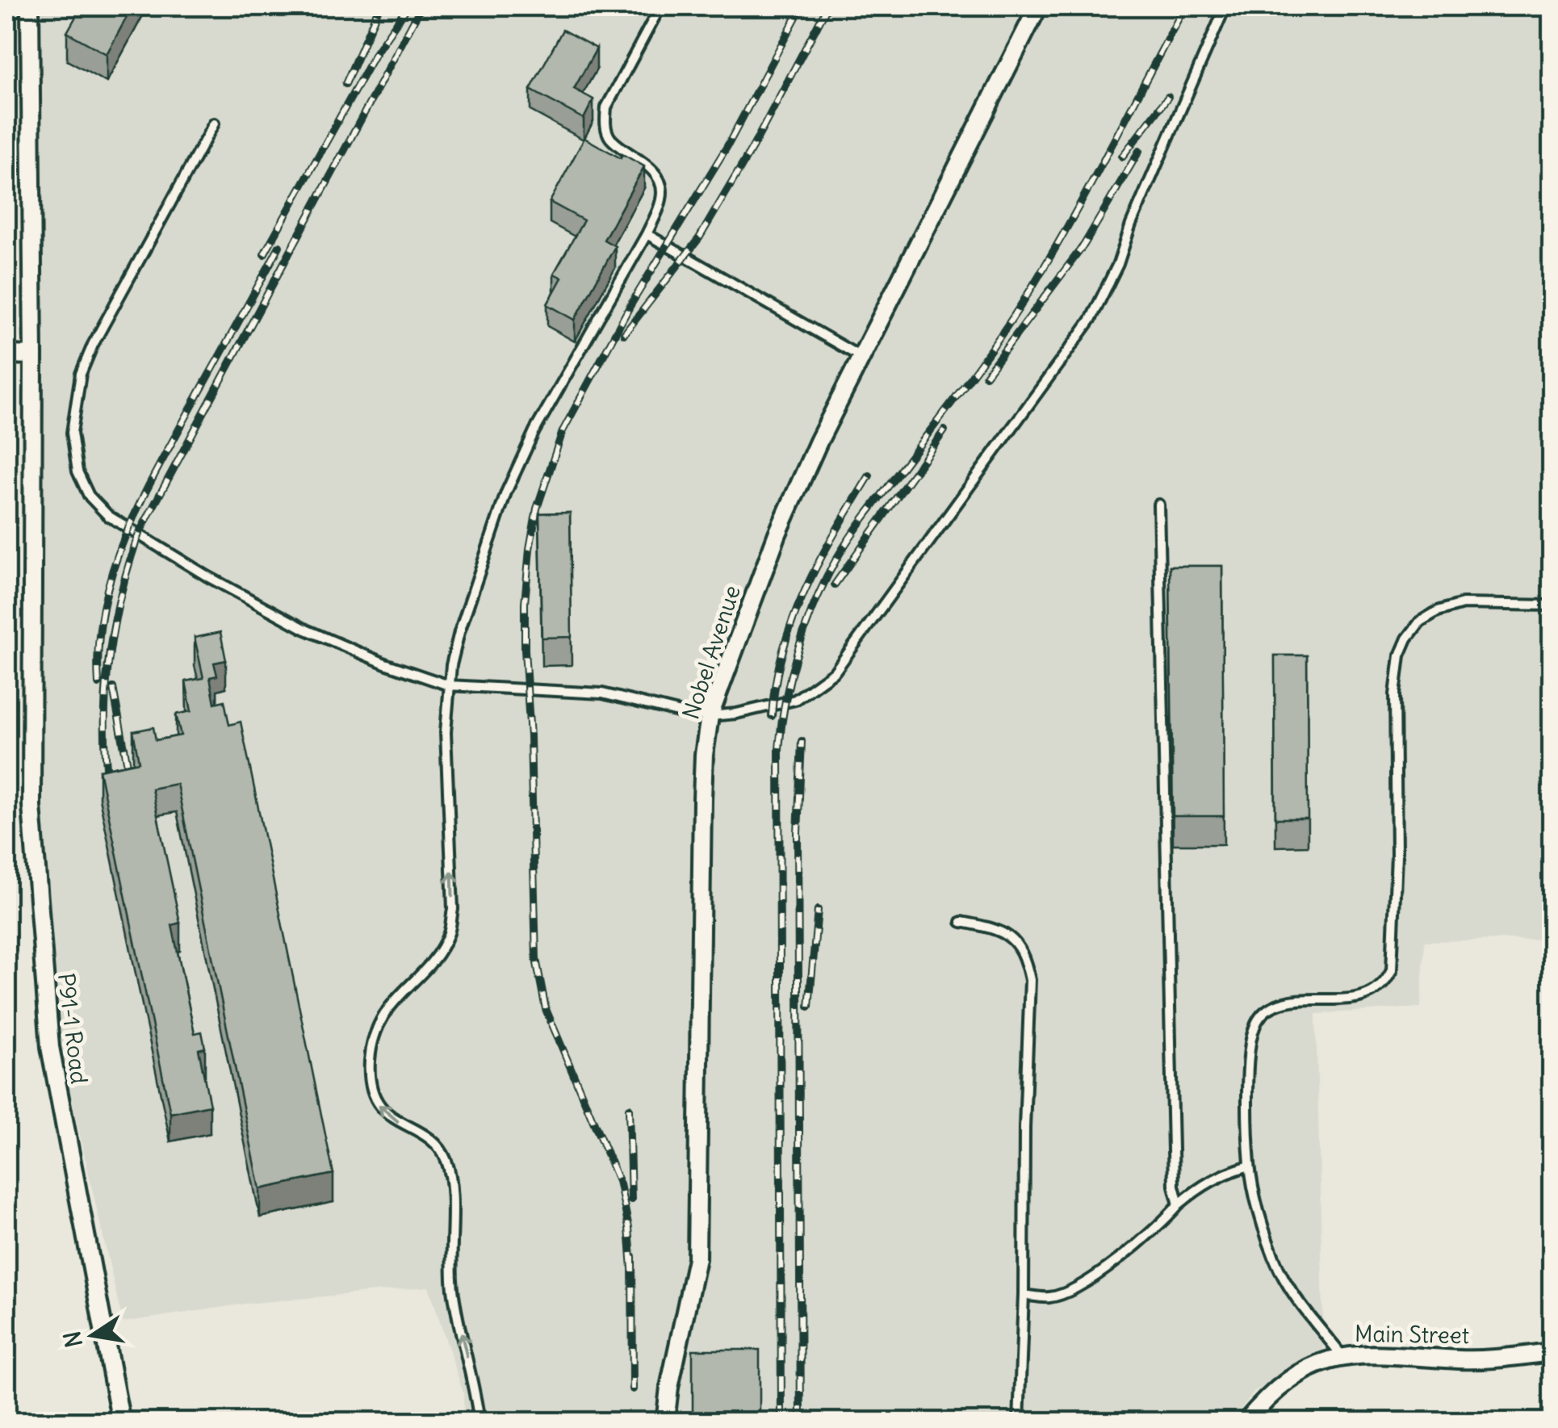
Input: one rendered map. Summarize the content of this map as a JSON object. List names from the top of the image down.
{
  "streets": {
    "street": ["Nobel Avenue", "P91-1 Road", "Main Street"]
  },
  "north": "left"
}
